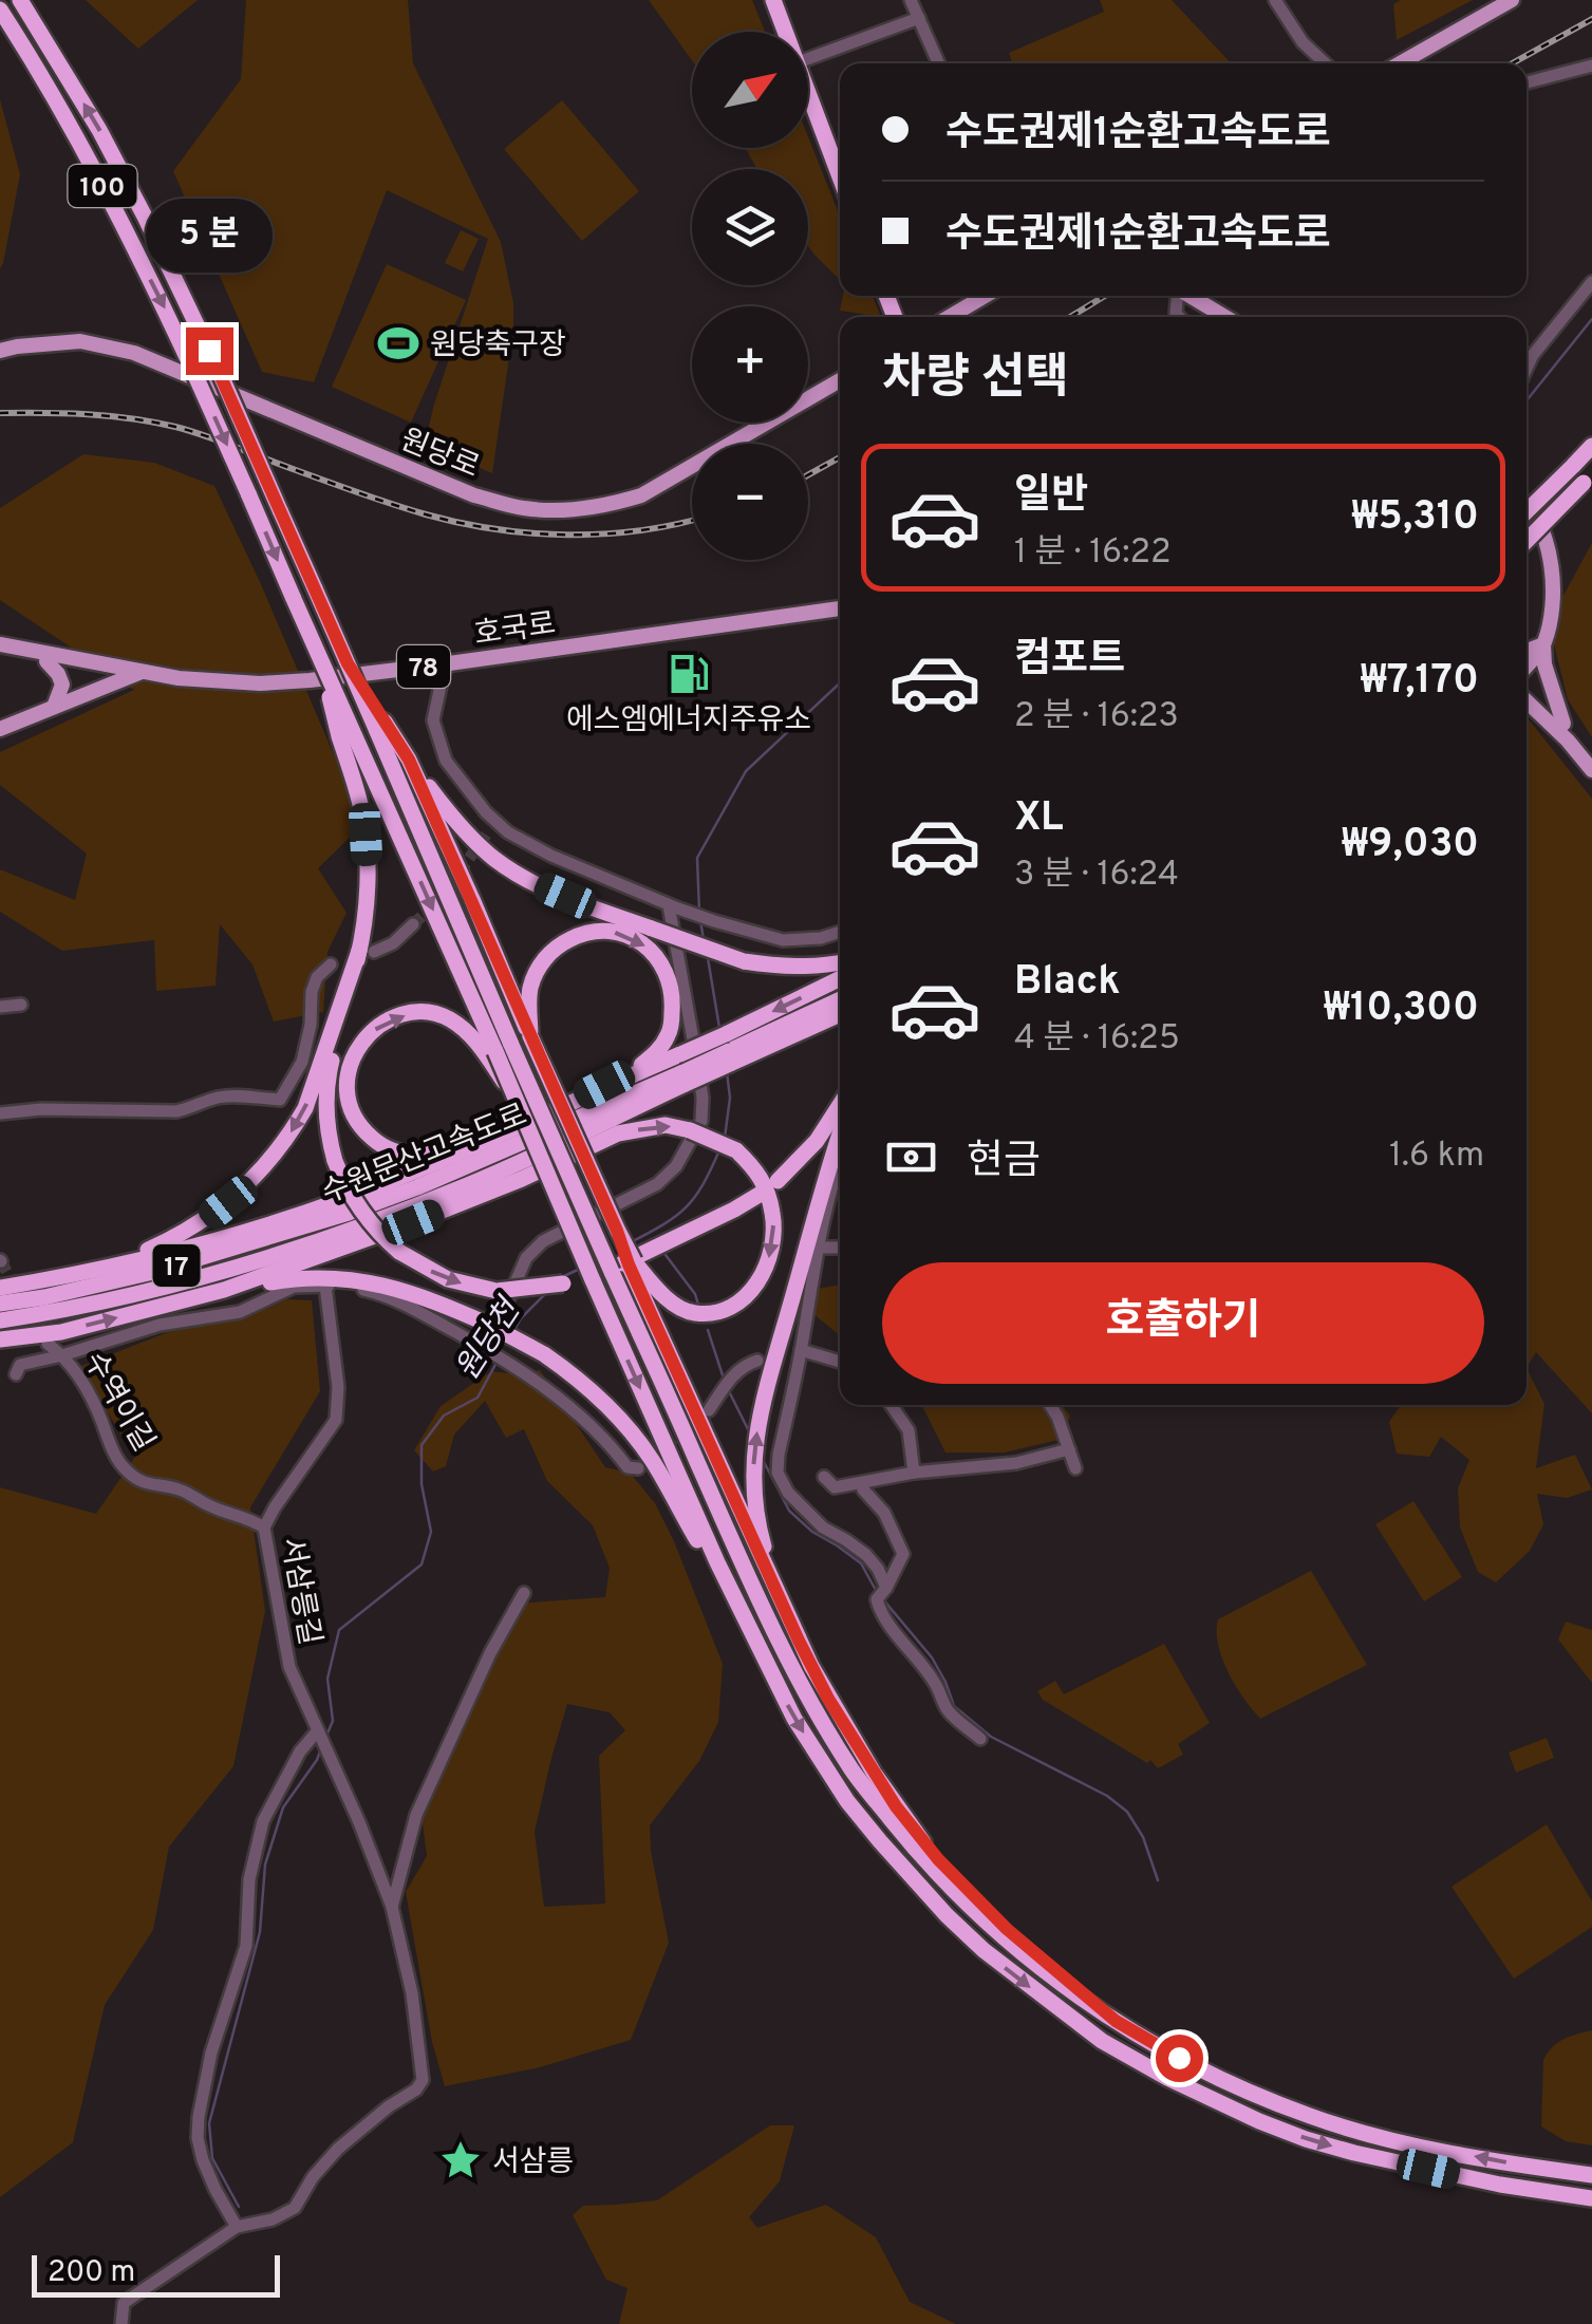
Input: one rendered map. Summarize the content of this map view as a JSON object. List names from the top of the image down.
{
  "streets": {
    "highway": ["100", "수원문산고속도로", "17"],
    "main road": ["원당로", "호국로", "78"],
    "street": ["수역이길", "서삼릉길"]
  },
  "crossings": [
    ["수역이길", "서삼릉길"]
  ],
  "water": ["원당천"],
  "places": {
    "sports": ["원당축구장"],
    "fuel station": ["에스엠에너지주유소"],
    "place": ["서삼릉"]
  },
  "scale_bar": "200 m",
  "north": "top right",
  "page": {
    "map_buttons": ["+", "−"],
    "banner": ["수도권제1순환고속도로", "수도권제1순환고속도로"],
    "bubble": "5 분",
    "heading": "차량 선택",
    "list": [
      {
        "name": "일반",
        "note": "1 분 · 16:22",
        "value": "₩5,310"
      },
      {
        "name": "컴포트",
        "note": "2 분 · 16:23",
        "value": "₩7,170"
      },
      {
        "name": "XL",
        "note": "3 분 · 16:24",
        "value": "₩9,030"
      },
      {
        "name": "Black",
        "note": "4 분 · 16:25",
        "value": "₩10,300"
      }
    ],
    "pay": ["현금", "1.6 km"],
    "buttons": "호출하기",
    "scale": "200 m"
  }
}
